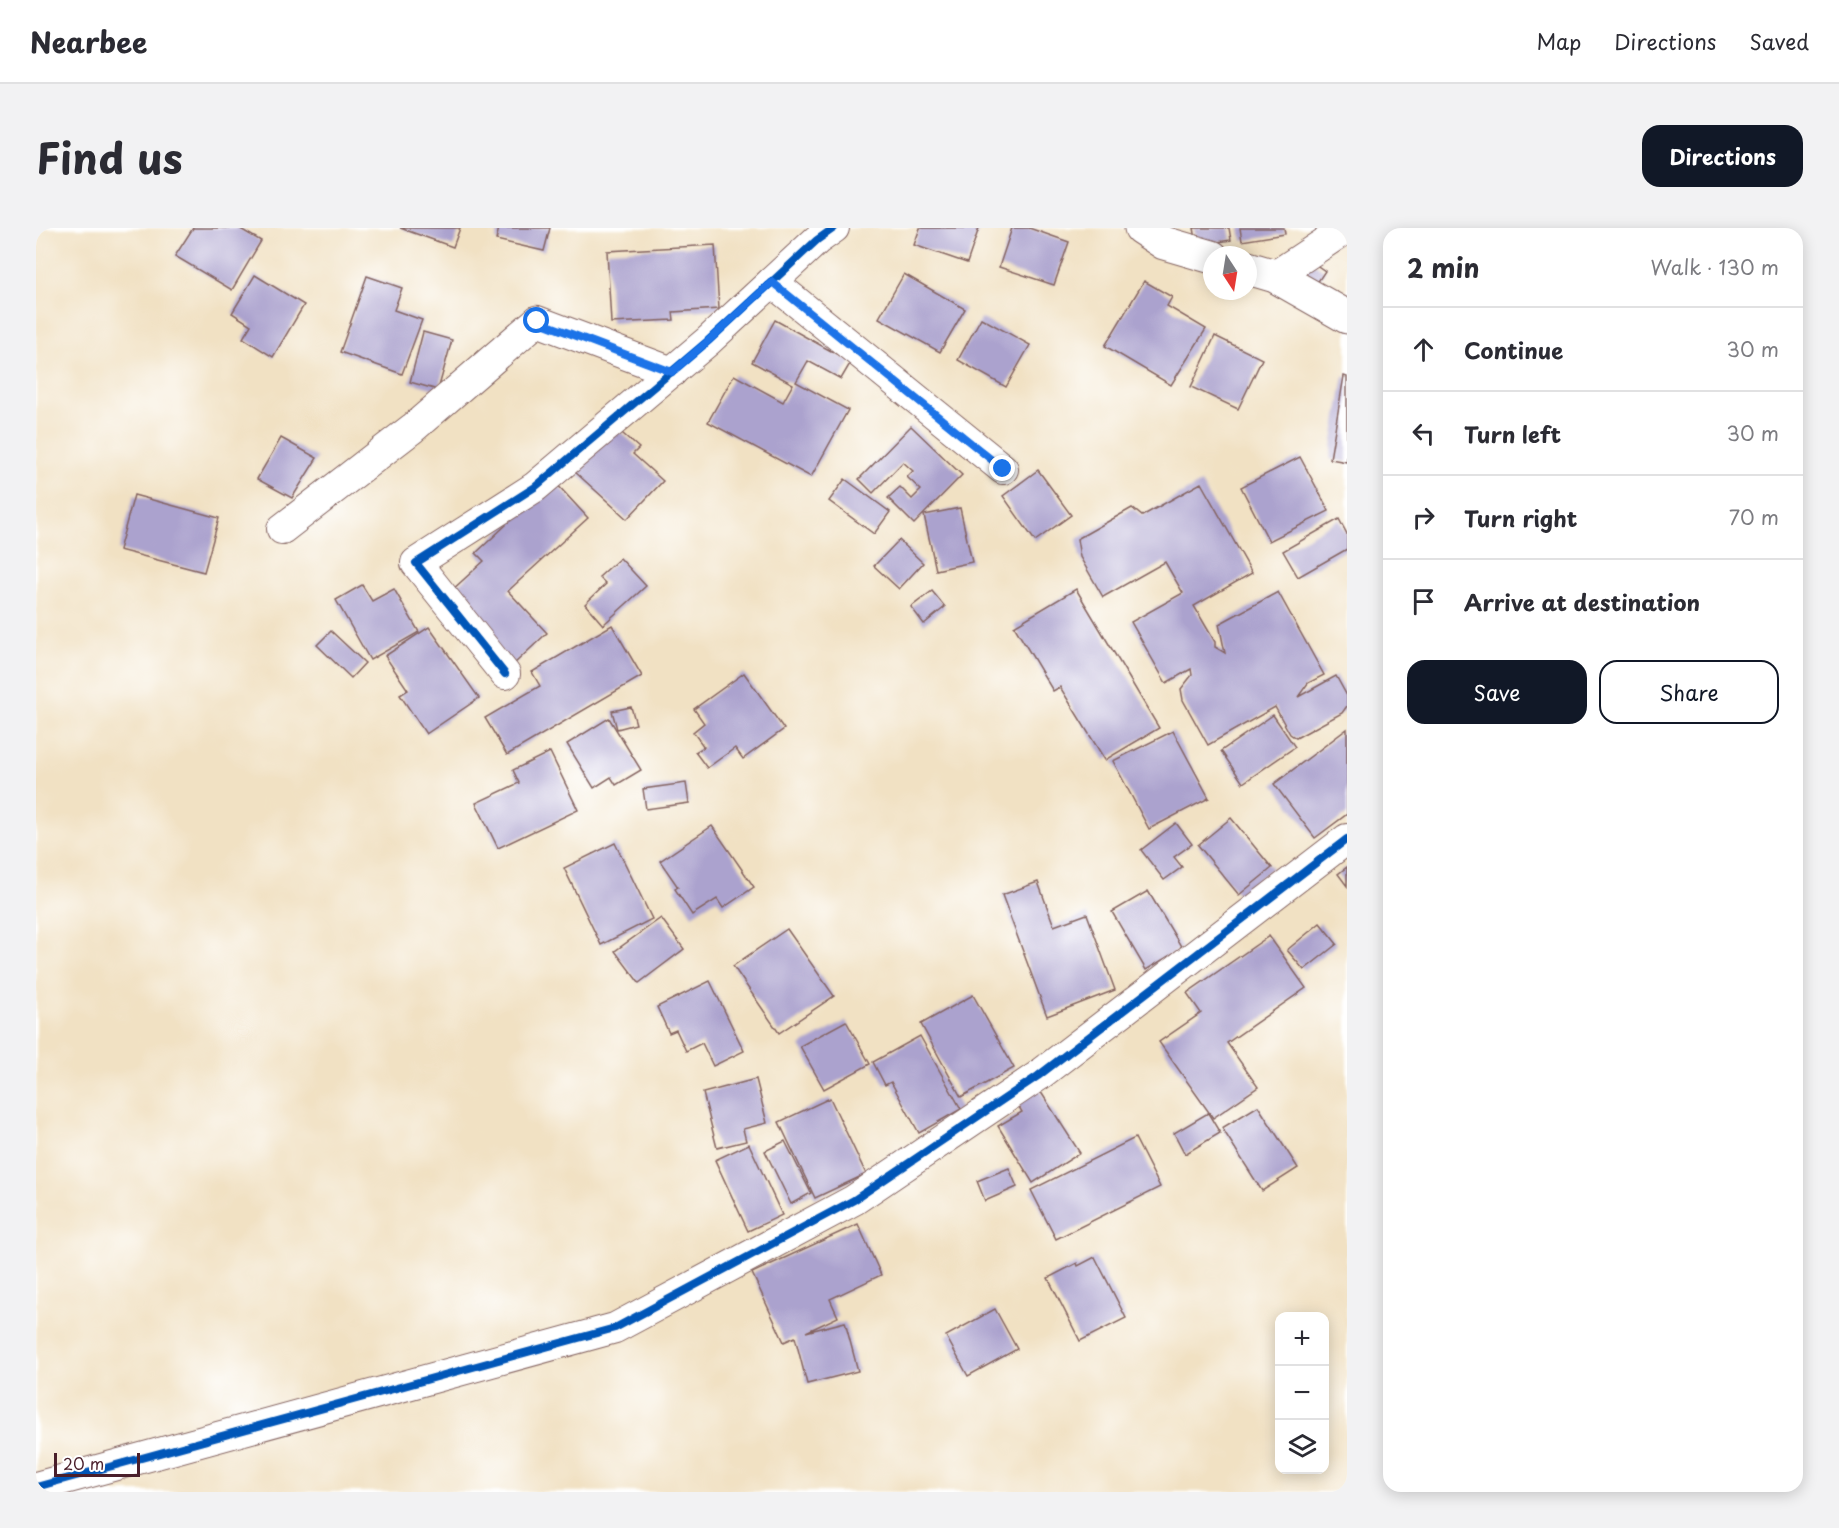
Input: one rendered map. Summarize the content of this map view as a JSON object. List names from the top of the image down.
{
  "scale_bar": "20 m",
  "north": "bottom",
  "page": {
    "header": "Nearbee",
    "nav": ["Map", "Directions", "Saved"],
    "title": "Find us",
    "buttons": [
      "Directions",
      ["Save", "Share"]
    ],
    "heading": ["2 min", "Walk · 130 m"],
    "list": [
      ["Continue", "30 m"],
      ["Turn left", "30 m"],
      ["Turn right", "70 m"],
      "Arrive at destination"
    ],
    "map_buttons": ["+", "−"],
    "scale": "20 m"
  }
}
